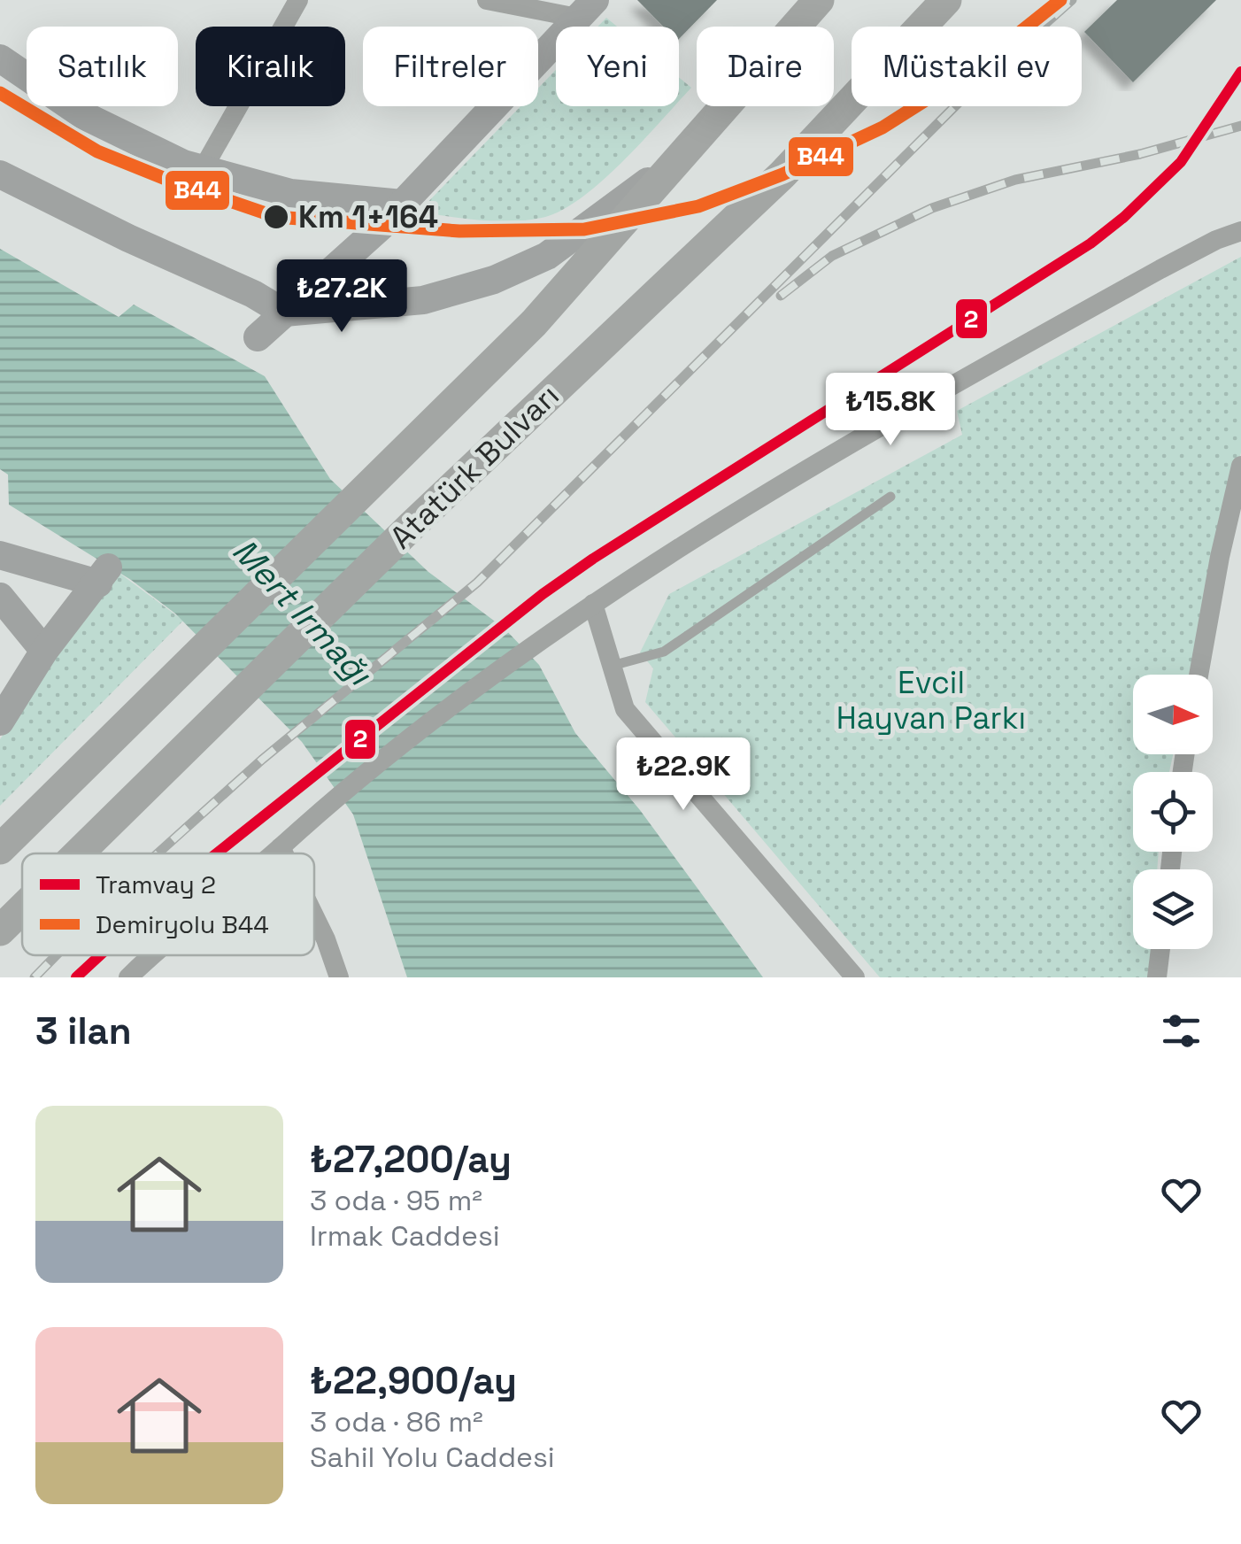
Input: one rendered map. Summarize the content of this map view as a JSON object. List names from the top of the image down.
{
  "streets": {
    "main road": ["Atatürk Bulvarı"]
  },
  "water": ["Mert Irmağı"],
  "parks": ["Evcil Hayvan Parkı"],
  "places": ["Km 1+164"],
  "lines": ["rail line B44", "tram line 2"],
  "legend": ["Tramvay 2", "Demiryolu B44"],
  "north": "right",
  "page": {
    "chip": [
      "Satılık",
      "Kiralık",
      "Filtreler",
      "Yeni",
      "Daire",
      "Müstakil ev"
    ],
    "price": ["₺27.2K", "₺15.8K", "₺22.9K"],
    "heading": "3 ilan",
    "list": [
      {
        "name": "₺27,200/ay",
        "note": "3 oda · 95 m² · Irmak Caddesi"
      },
      {
        "name": "₺22,900/ay",
        "note": "3 oda · 86 m² · Sahil Yolu Caddesi"
      }
    ]
  }
}
